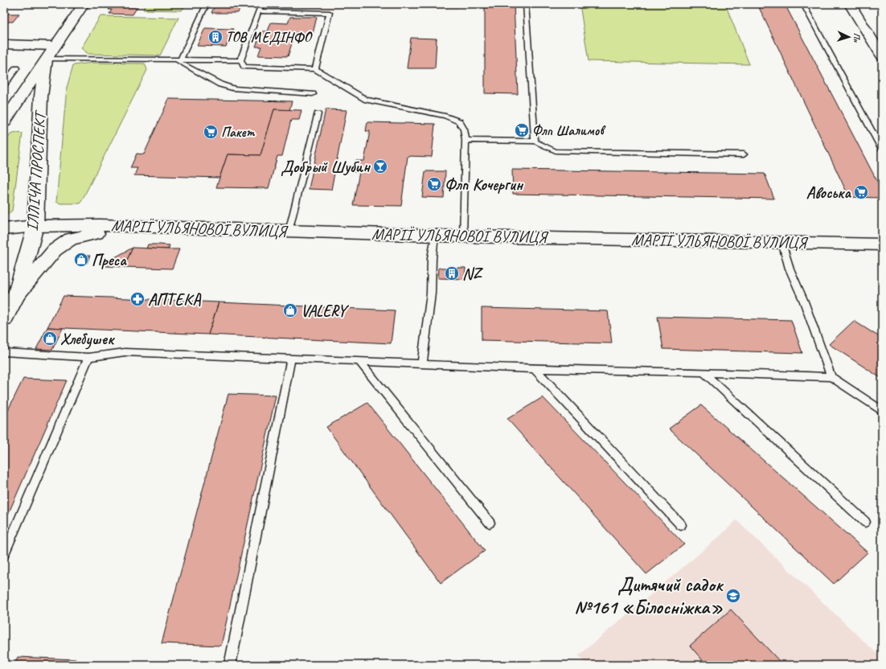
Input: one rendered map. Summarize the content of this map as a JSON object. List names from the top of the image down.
{
  "streets": {
    "street": ["ІЛЛІЧА ПРОСПЕКТ", "МАРІЇ УЛЬЯНОВОЇ ВУЛИЦЯ"]
  },
  "crossings": [
    ["ІЛЛІЧА ПРОСПЕКТ", "МАРІЇ УЛЬЯНОВОЇ ВУЛИЦЯ"]
  ],
  "places": {
    "building": ["ТОВ МЕДІНФО", "NZ"],
    "supermarket": [
      "Флп Шалимов",
      "Пакет",
      "Флп Кочергин",
      "Авоська"
    ],
    "bar": ["Добрый Шубин"],
    "shop": ["Преса", "VALERY", "Хлебушек"],
    "pharmacy": ["АПТЕКА"],
    "school or university": ["Дитячий садок №161 «Білосніжка»"]
  },
  "north": "right"
}
